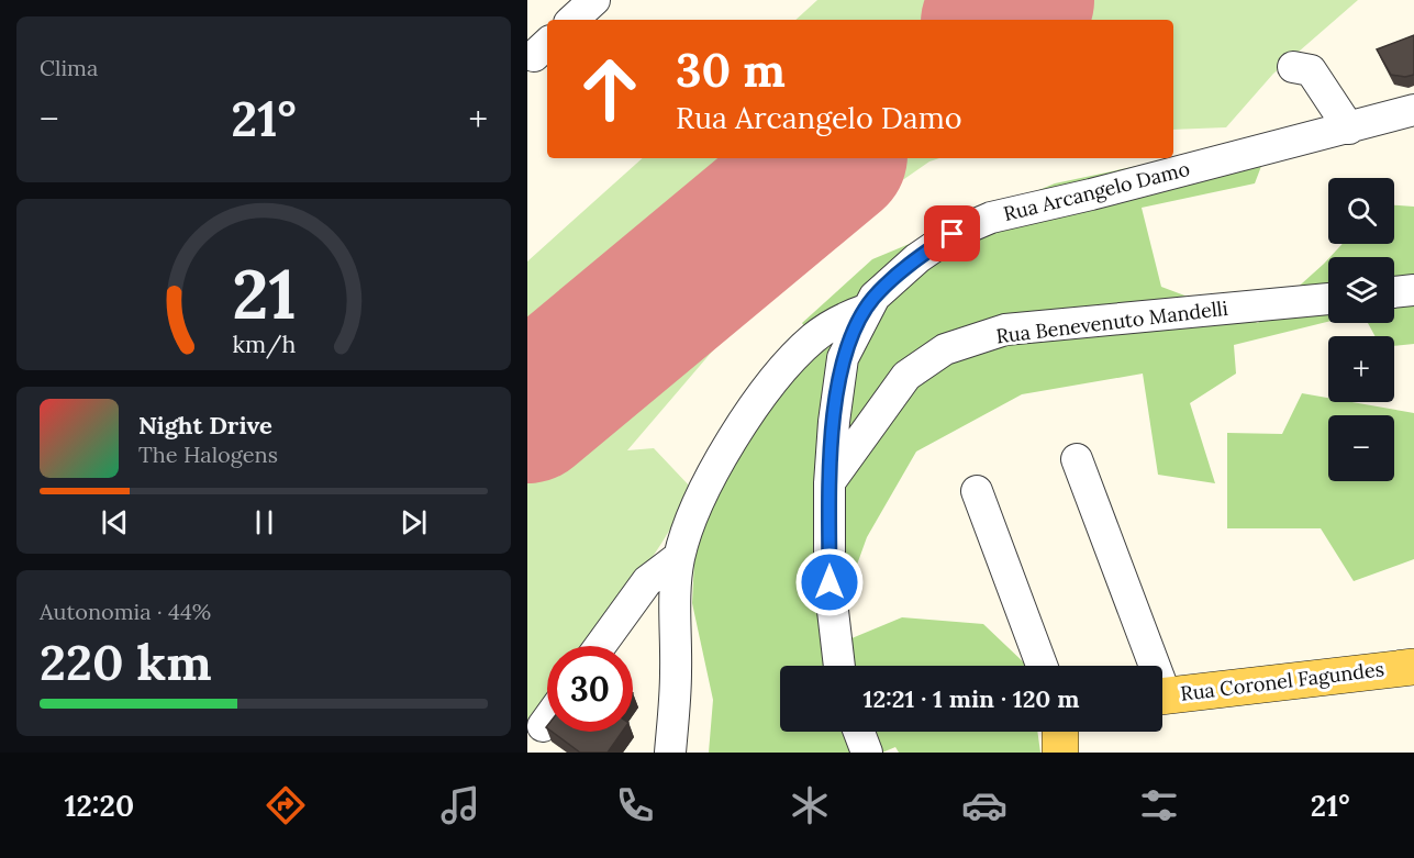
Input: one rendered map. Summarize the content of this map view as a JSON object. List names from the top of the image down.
{
  "streets": {
    "main road": ["Rua Coronel Fagundes"],
    "street": ["Rua Arcangelo Damo", "Rua Benevenuto Mandelli"]
  },
  "crossings": [
    ["Rua Arcangelo Damo", "Rua Benevenuto Mandelli"]
  ],
  "page": {
    "tile": [
      "Clima",
      ["Autonomia · 44%", "220 km"]
    ],
    "turn": ["30 m", "Rua Arcangelo Damo"],
    "heat": ["−", "21°", "+"],
    "map_buttons": ["+", "−"],
    "song": ["Night Drive", "The Halogens"],
    "limit": "30",
    "trip": "12:21 · 1 min · 120 m",
    "tabs": ["12:20", "21°"],
    "gauge": ["21", "km/h"]
  }
}
